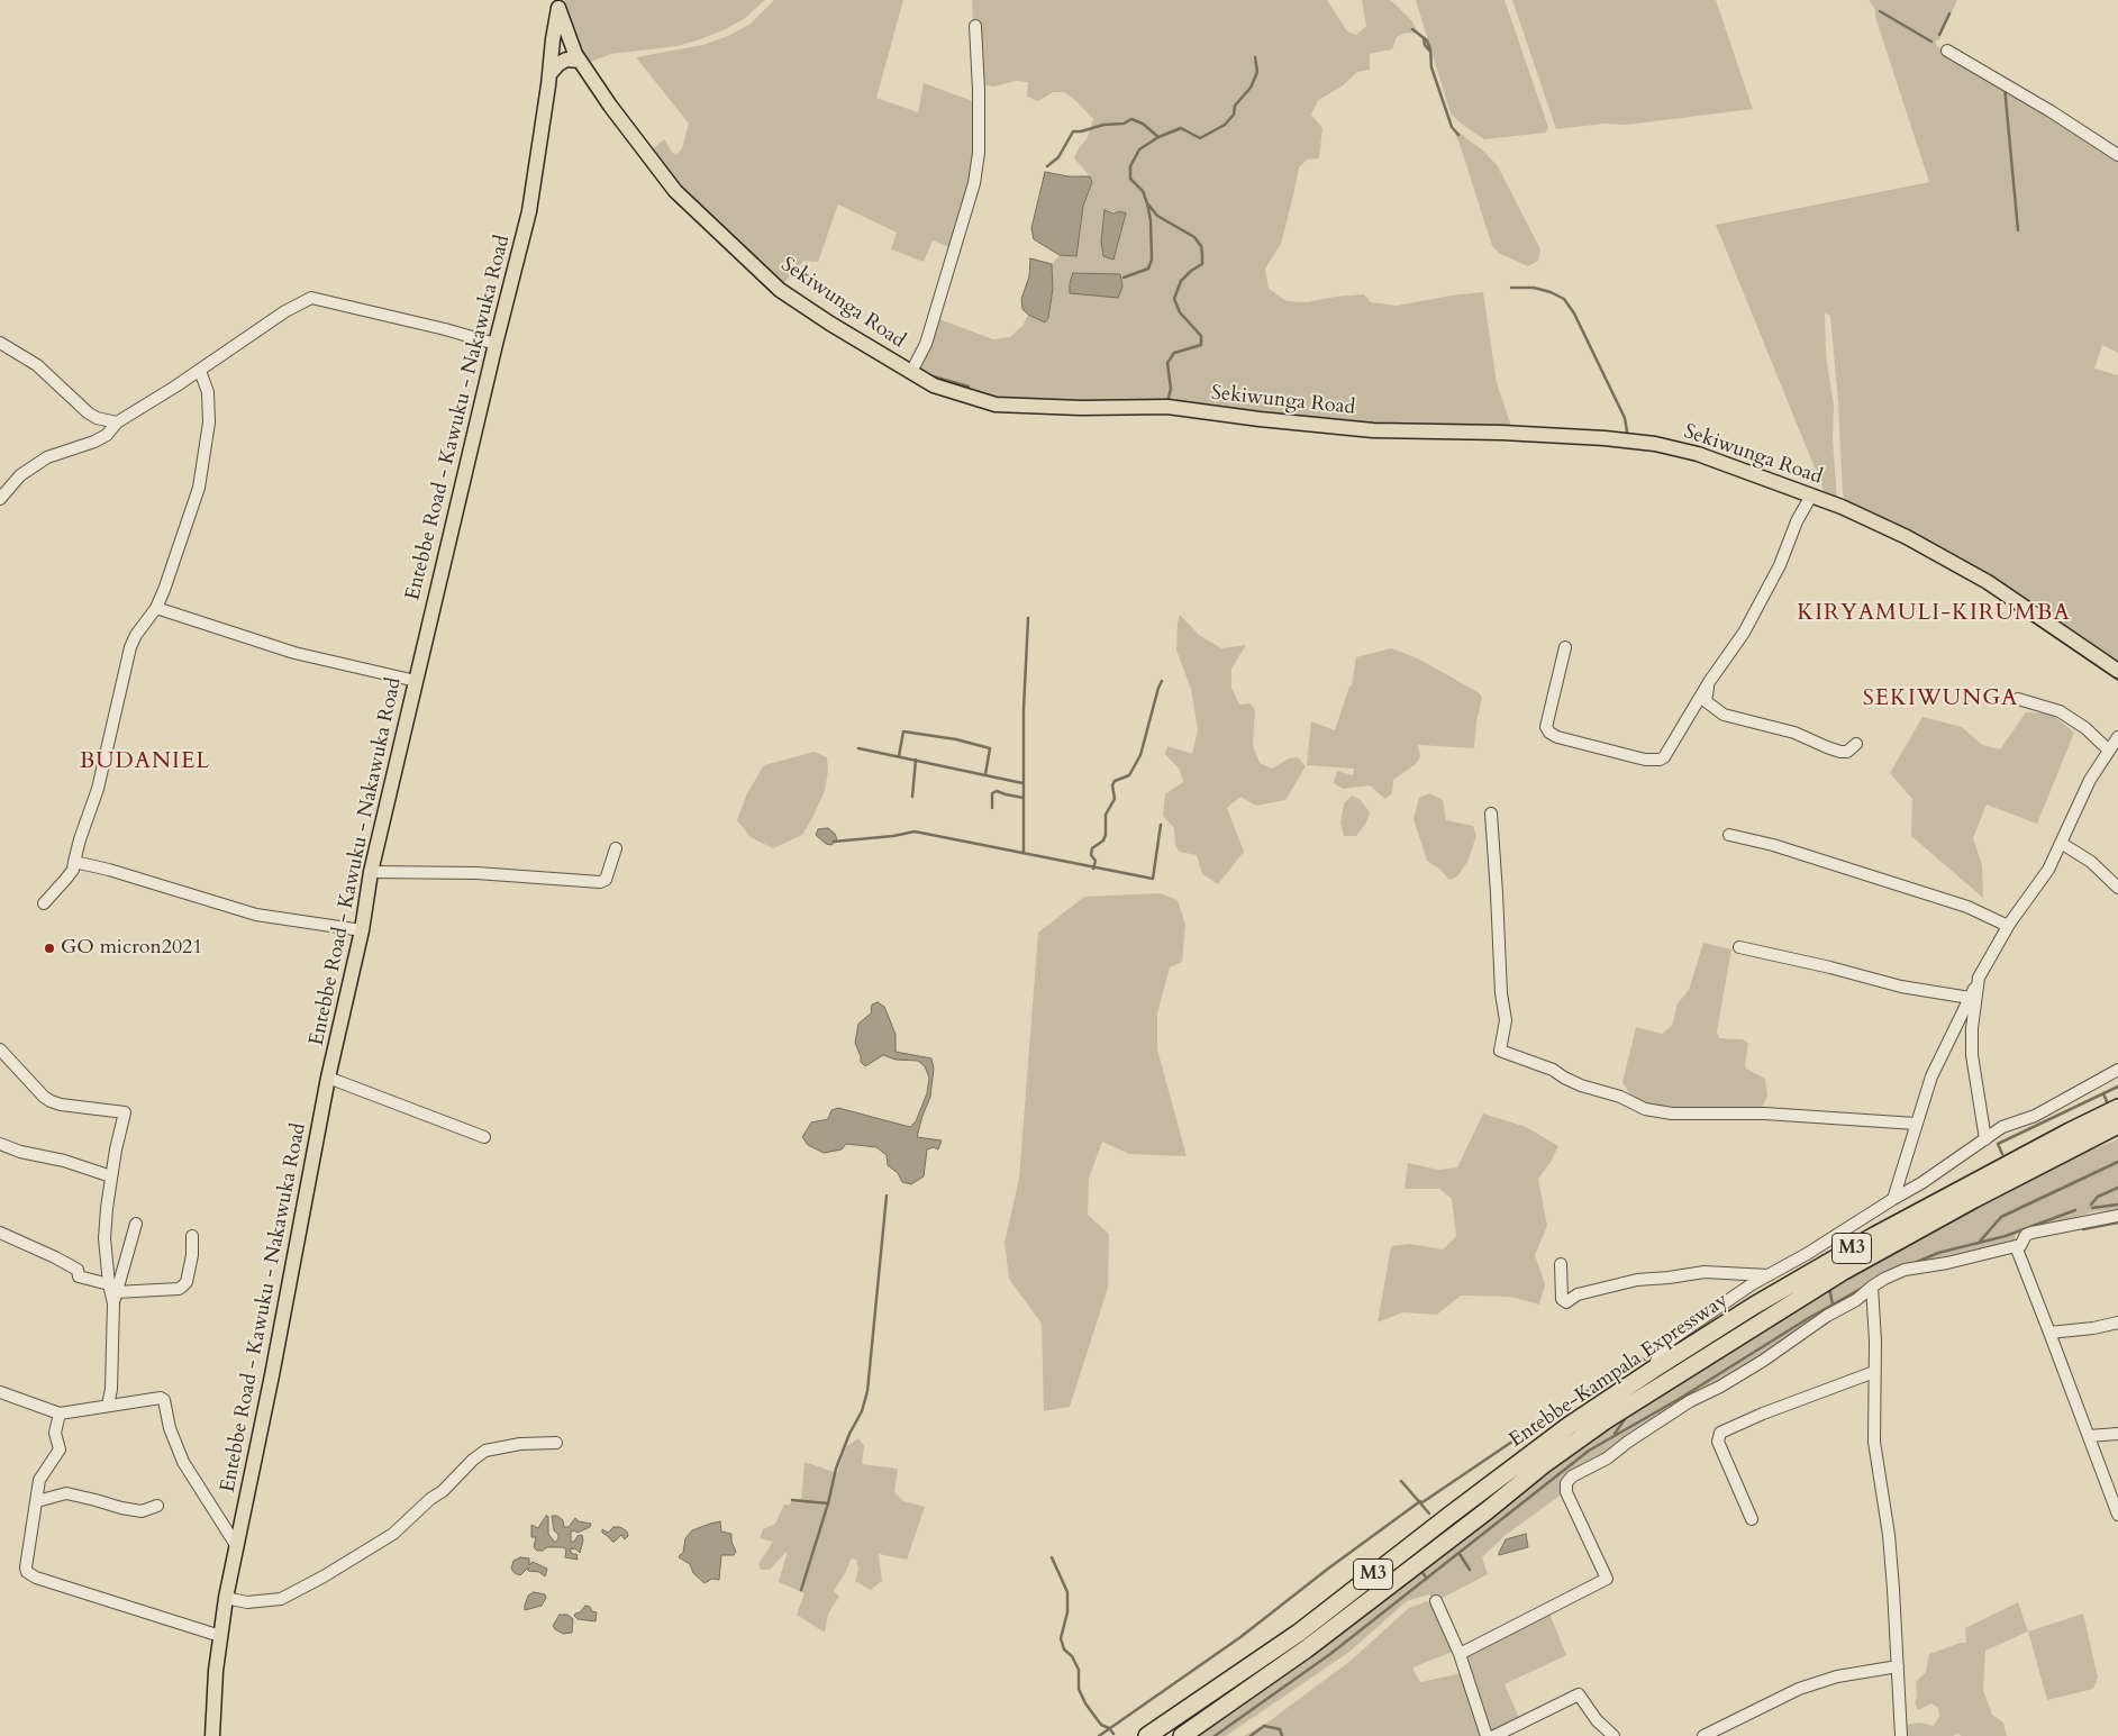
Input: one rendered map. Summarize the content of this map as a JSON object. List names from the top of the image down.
{
  "streets": {
    "highway": ["M3", "Entebbe-Kampala Expressway"],
    "main road": ["Sekiwunga Road", "Entebbe Road - Kawuku - Nakawuka Road"]
  },
  "crossings": [
    ["Sekiwunga Road", "Entebbe Road - Kawuku - Nakawuka Road"]
  ],
  "districts": ["KIRYAMULI-KIRUMBA", "SEKIWUNGA", "BUDANIEL"],
  "places": ["GO micron2021"]
}
